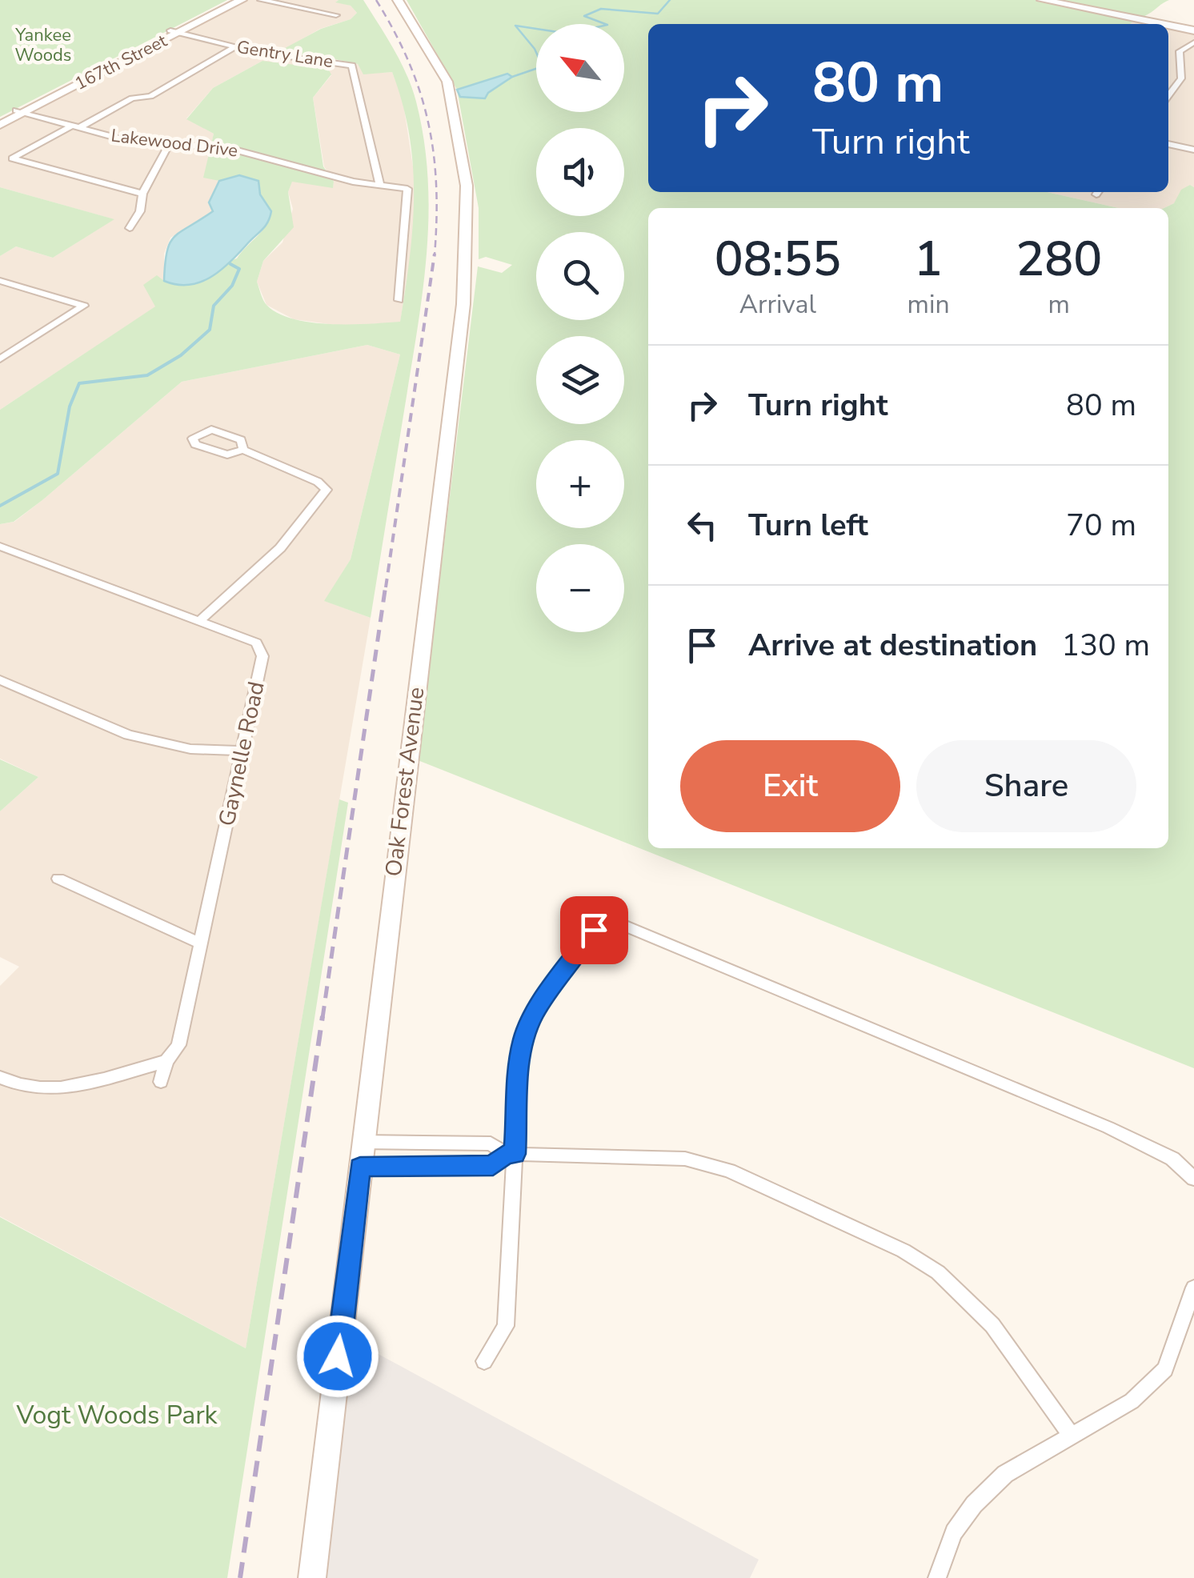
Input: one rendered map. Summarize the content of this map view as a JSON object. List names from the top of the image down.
{
  "streets": {
    "street": [
      "Gentry Lane",
      "167th Street",
      "Lakewood Drive",
      "Gaynelle Road",
      "Oak Forest Avenue"
    ]
  },
  "crossings": [
    ["Gentry Lane", "167th Street"],
    ["Gentry Lane", "Lakewood Drive"],
    ["167th Street", "Lakewood Drive"]
  ],
  "parks": ["Yankee Woods", "Vogt Woods Park"],
  "north": "top left",
  "page": {
    "map_buttons": ["+", "−"],
    "turn": ["80 m", "Turn right"],
    "eta": [
      "08:55",
      "Arrival",
      "1",
      "min",
      "280",
      "m"
    ],
    "list": [
      {
        "name": "Turn right",
        "value": "80 m"
      },
      {
        "name": "Turn left",
        "value": "70 m"
      },
      {
        "name": "Arrive at destination",
        "value": "130 m"
      }
    ],
    "buttons": ["Exit", "Share"]
  }
}
